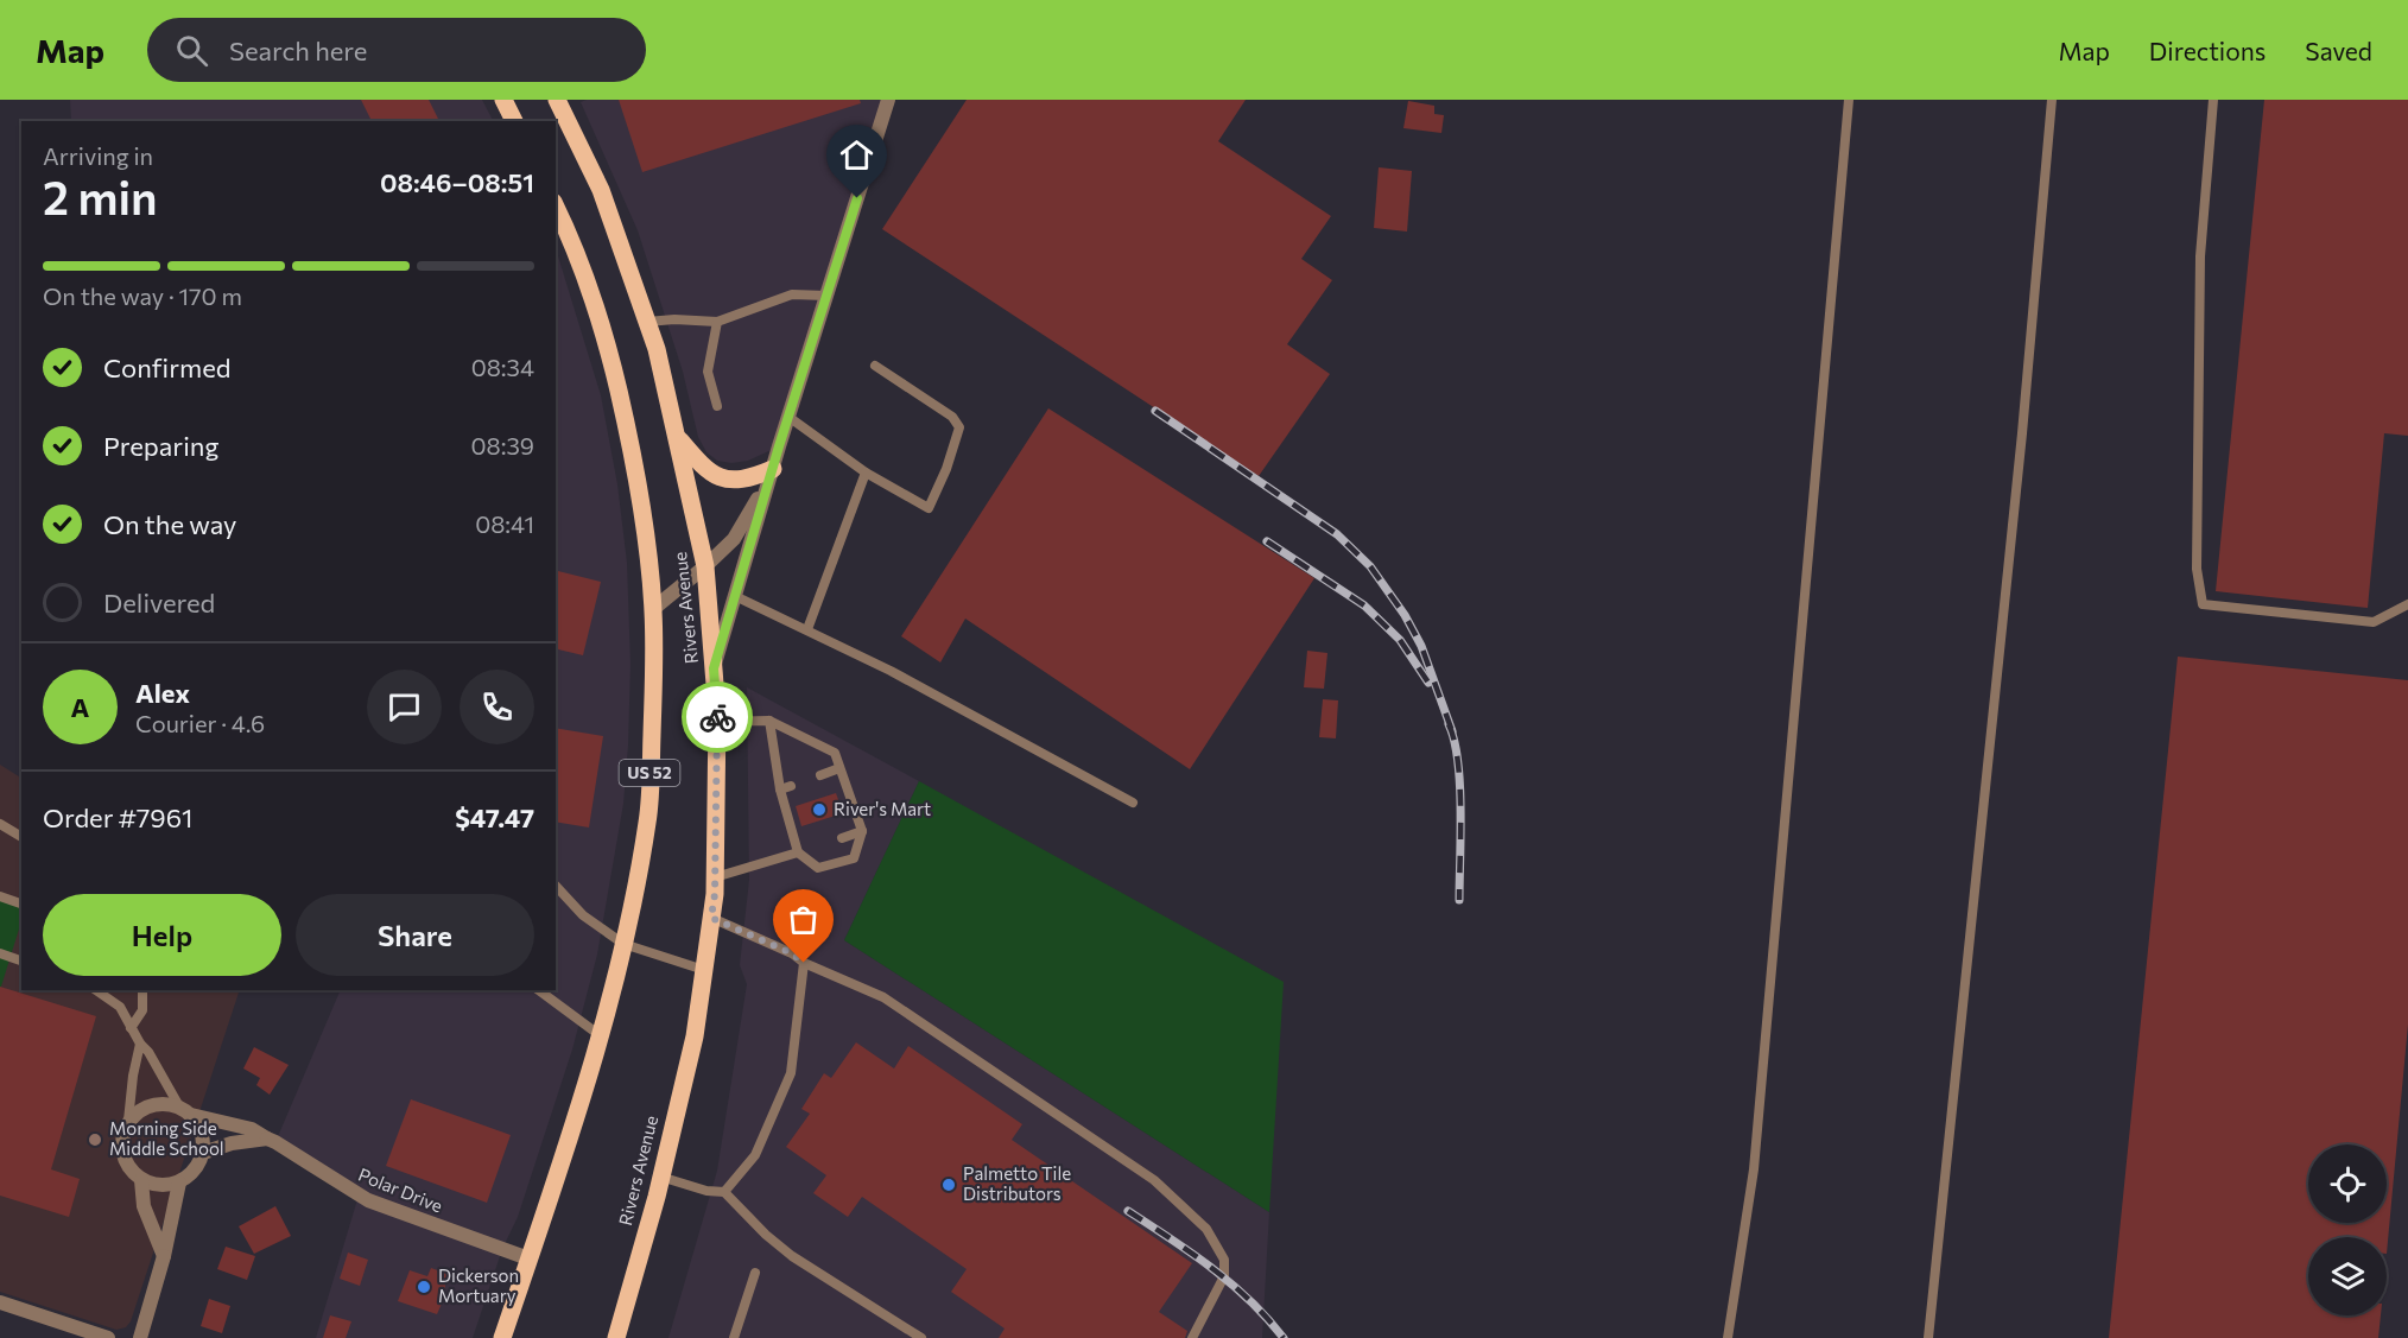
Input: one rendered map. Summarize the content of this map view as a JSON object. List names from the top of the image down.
{
  "streets": {
    "main road": ["Rivers Avenue", "US 52"],
    "street": ["Polar Drive"]
  },
  "crossings": [
    ["Rivers Avenue", "Polar Drive"]
  ],
  "places": [
    "River's Mart",
    "Morning Side Middle School",
    "Palmetto Tile Distributors",
    "Dickerson Mortuary"
  ],
  "page": {
    "header": "Map",
    "search": "Search here",
    "nav": ["Map", "Directions", "Saved"],
    "heading": ["2 min", "Arriving in", "08:46–08:51"],
    "panel": [
      "Alex",
      "Courier · 4.6",
      "Order #7961",
      "$47.47"
    ],
    "bar": "On the way · 170 m",
    "list": [
      ["Confirmed", "08:34"],
      ["Preparing", "08:39"],
      ["On the way", "08:41"],
      "Delivered"
    ],
    "round": "A",
    "buttons": ["Help", "Share"]
  }
}
